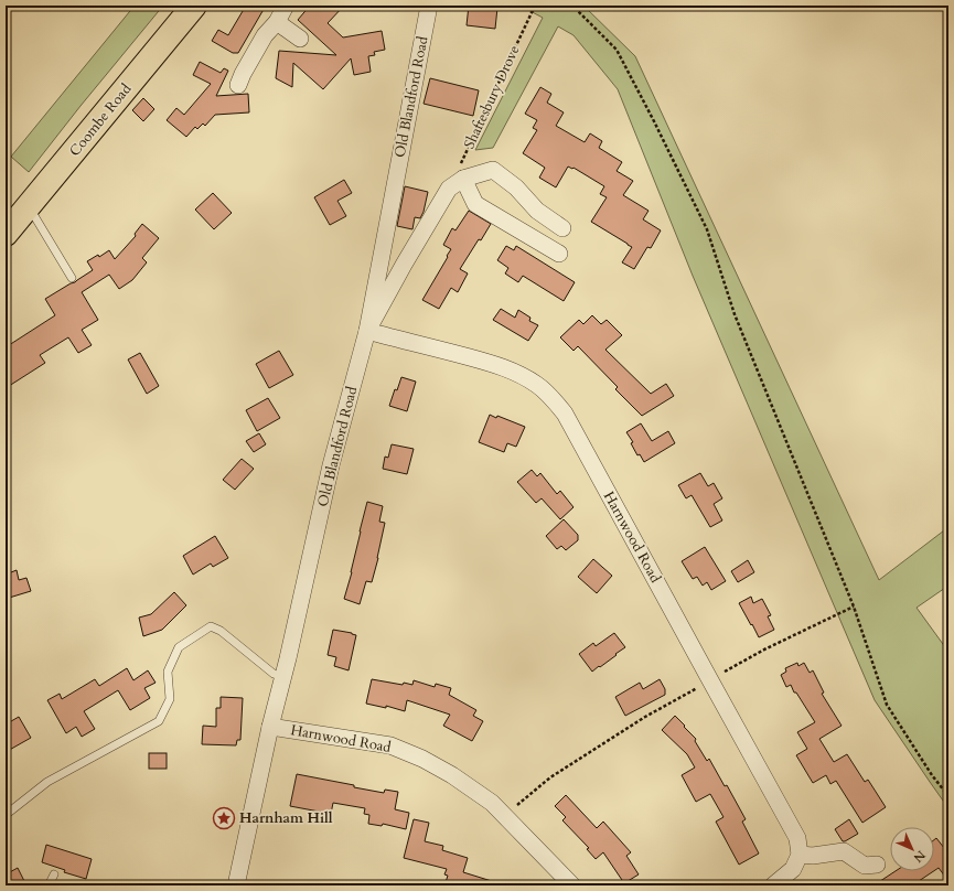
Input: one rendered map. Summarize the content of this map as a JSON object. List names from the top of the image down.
{
  "streets": {
    "highway": ["Coombe Road"],
    "street": ["Old Blandford Road", "Harnwood Road"],
    "path": ["Shaftesbury Drove"]
  },
  "crossings": [
    ["Old Blandford Road", "Harnwood Road"]
  ],
  "places": {
    "place": ["Harnham Hill"]
  },
  "north": "bottom right"
}
